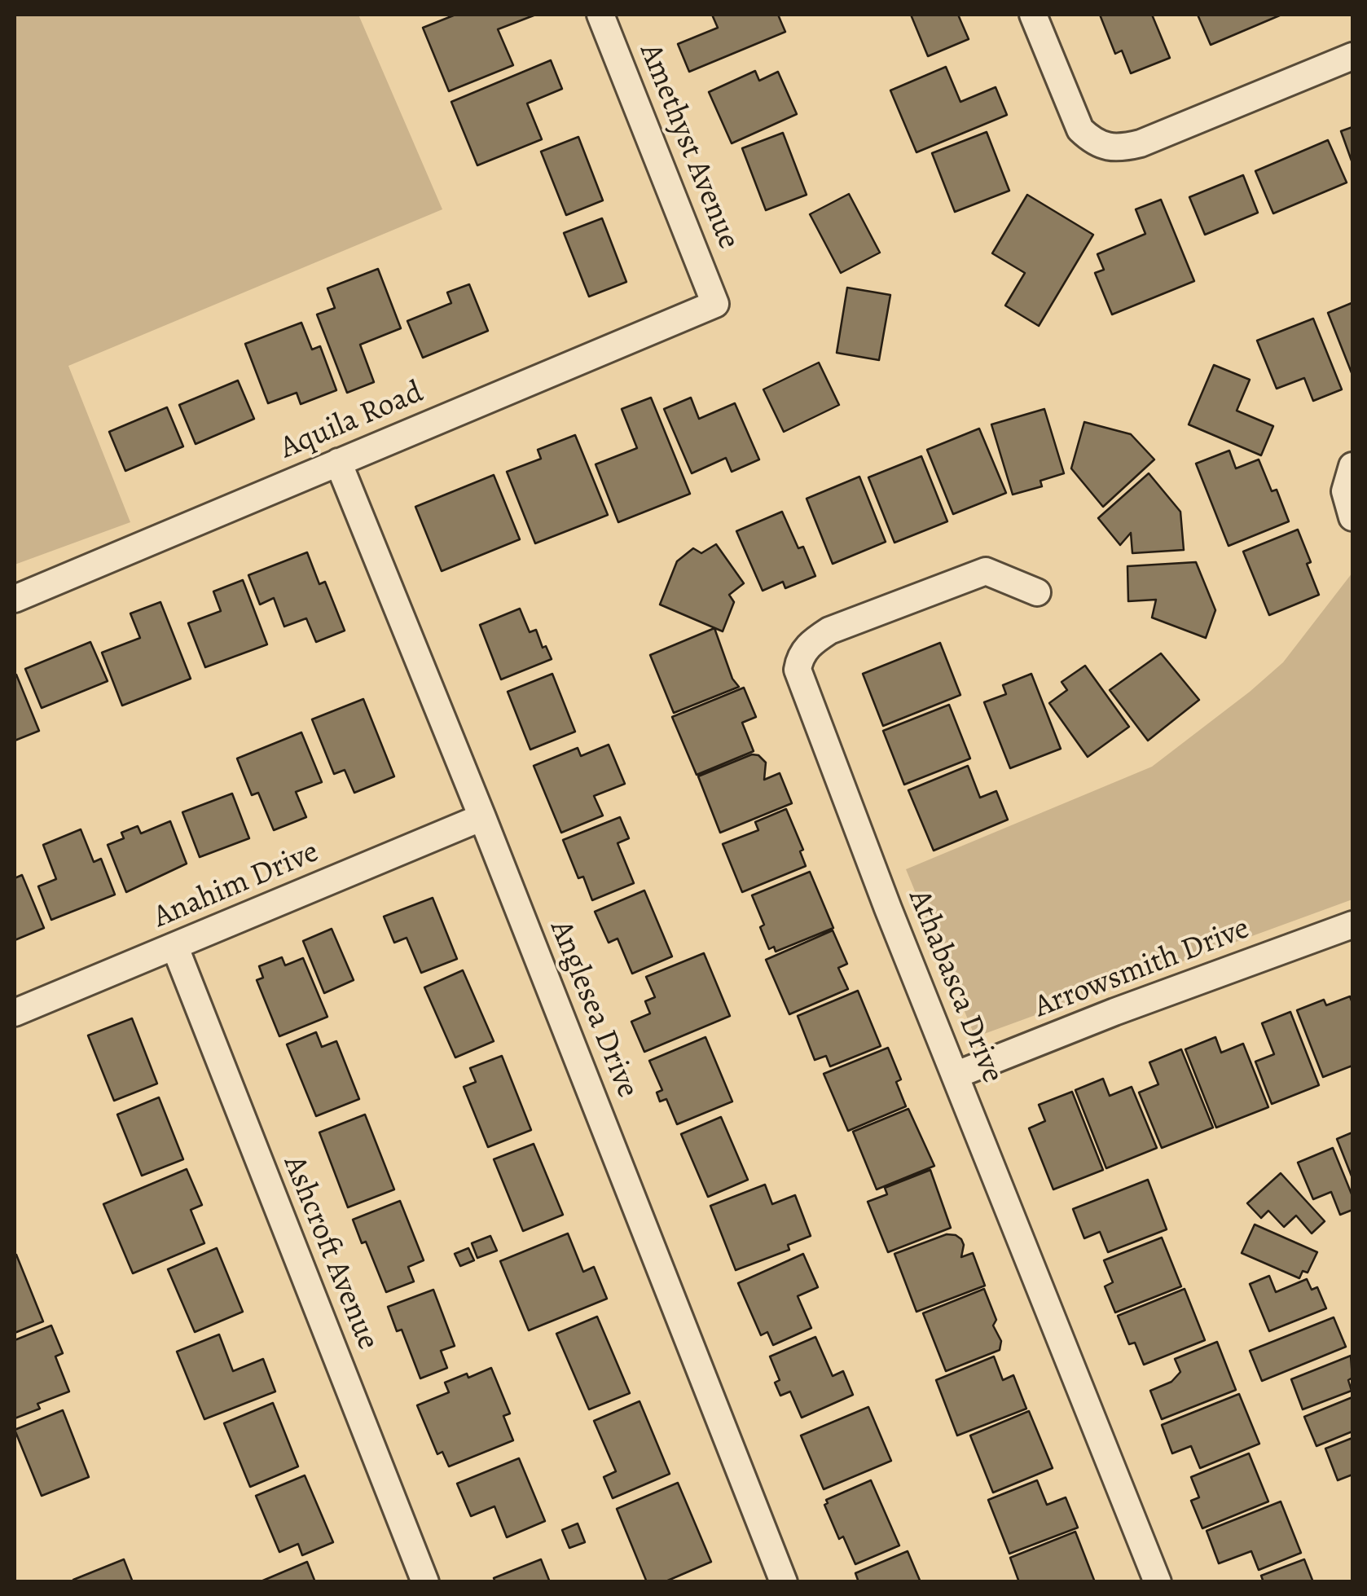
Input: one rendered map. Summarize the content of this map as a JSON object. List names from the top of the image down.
{
  "streets": {
    "street": [
      "Amethyst Avenue",
      "Aquila Road",
      "Anahim Drive",
      "Arrowsmith Drive",
      "Athabasca Drive",
      "Anglesea Drive",
      "Ashcroft Avenue"
    ]
  },
  "crossings": [
    ["Amethyst Avenue", "Aquila Road"],
    ["Aquila Road", "Anglesea Drive"],
    ["Anahim Drive", "Anglesea Drive"],
    ["Anahim Drive", "Ashcroft Avenue"],
    ["Arrowsmith Drive", "Athabasca Drive"]
  ]
}
